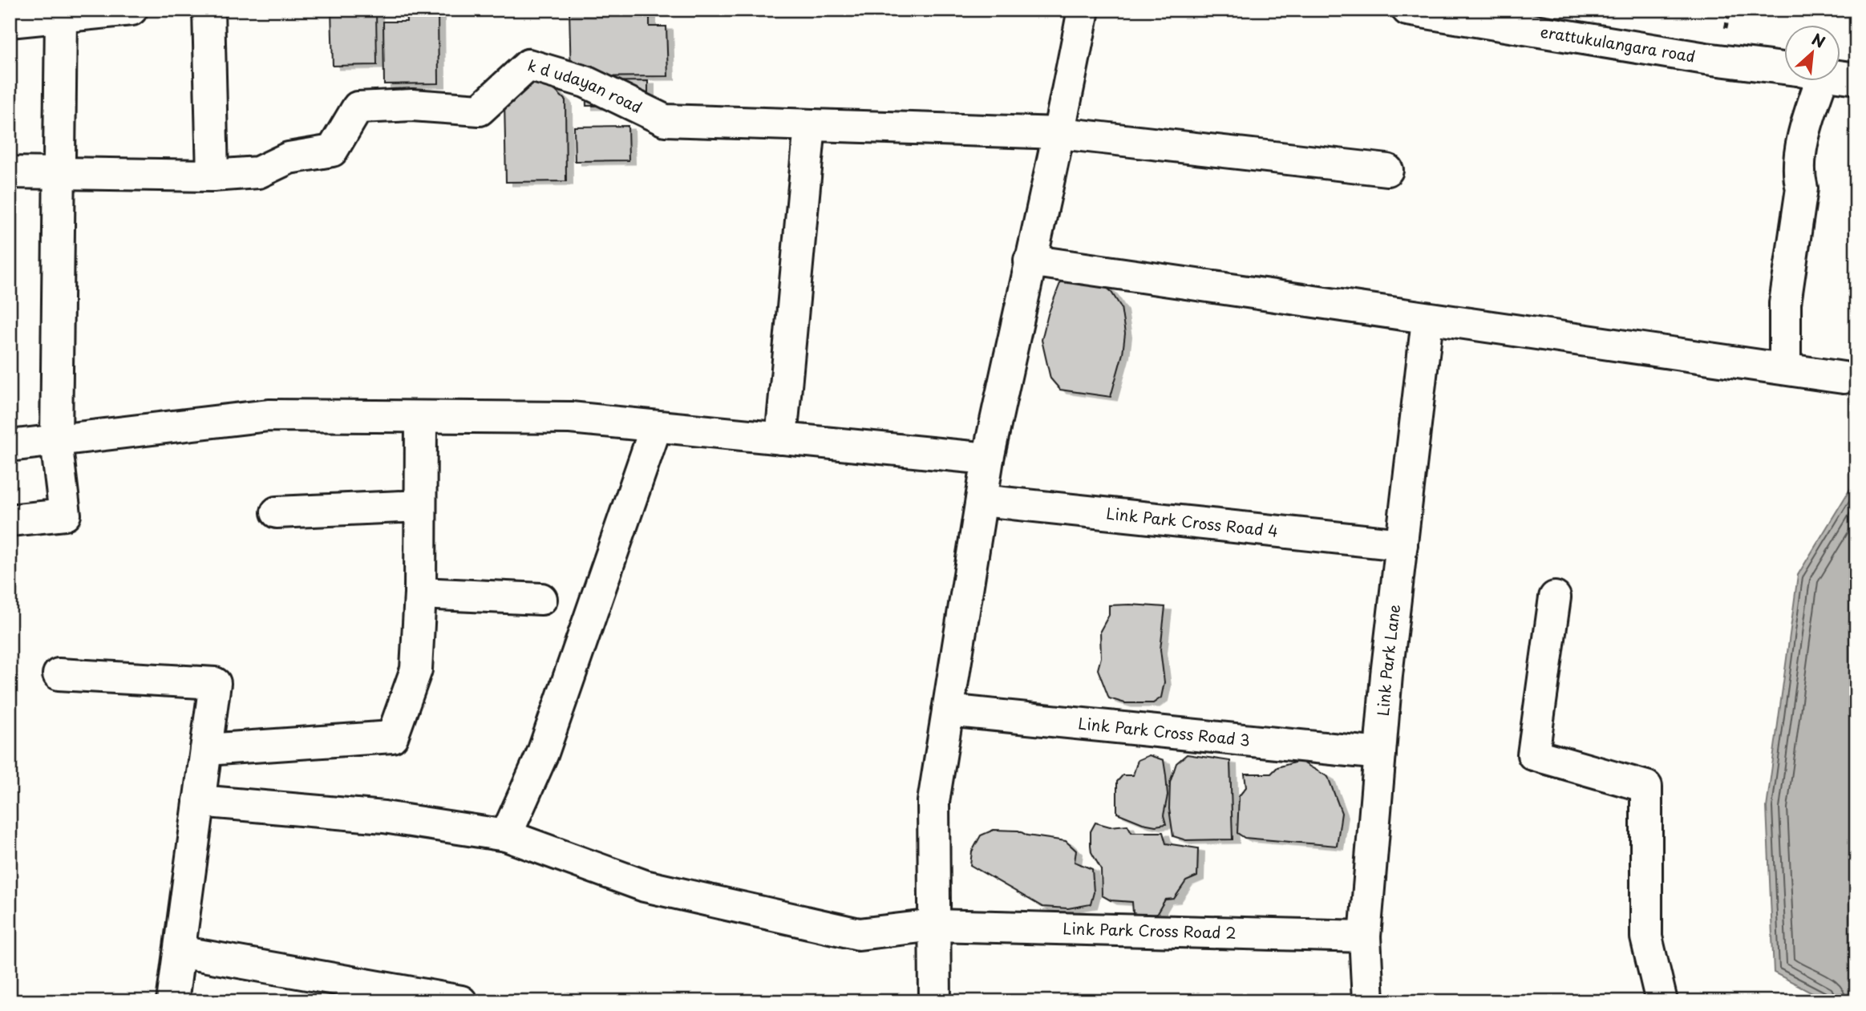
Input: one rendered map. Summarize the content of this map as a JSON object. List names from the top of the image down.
{
  "streets": {
    "street": [
      "erattukulangara road",
      "k d udayan road",
      "Link Park Cross Road 4",
      "Link Park Lane",
      "Link Park Cross Road 3",
      "Link Park Cross Road 2"
    ]
  },
  "crossings": [
    ["Link Park Cross Road 4", "Link Park Lane"],
    ["Link Park Lane", "Link Park Cross Road 3"],
    ["Link Park Lane", "Link Park Cross Road 2"]
  ],
  "north": "top right"
}
